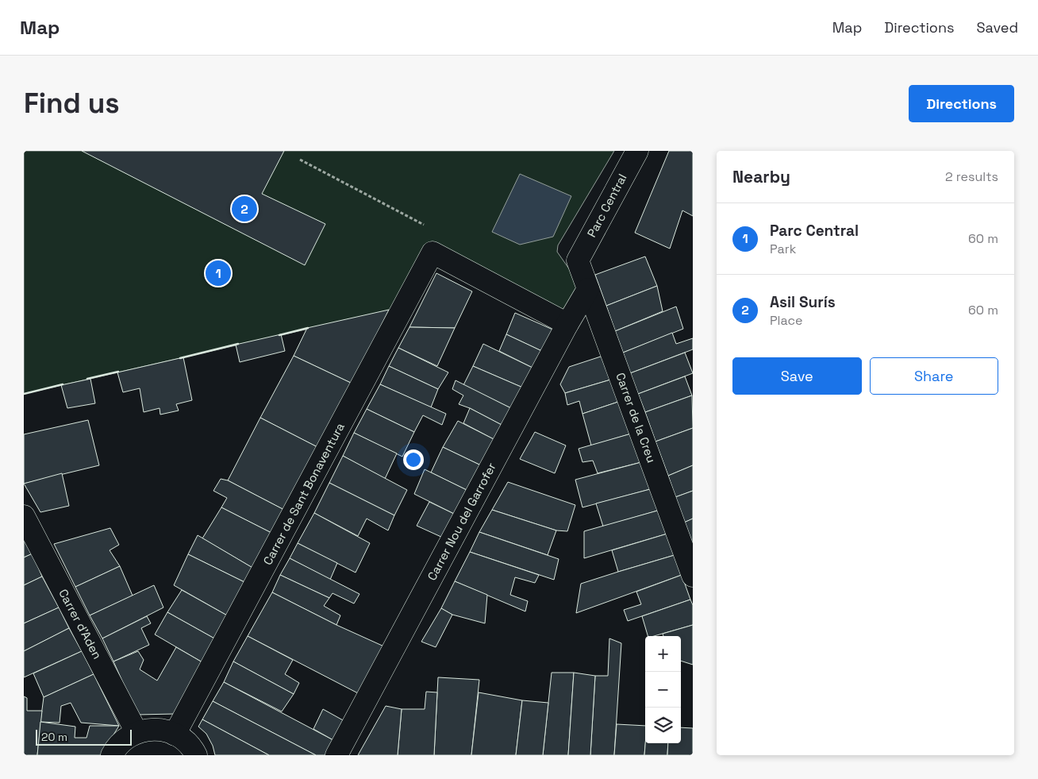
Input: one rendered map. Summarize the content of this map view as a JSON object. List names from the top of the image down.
{
  "streets": {
    "street": [
      "Parc Central",
      "Carrer de la Creu",
      "Carrer de Sant Bonaventura",
      "Carrer Nou del Garrofer",
      "Carrer d'Aden"
    ]
  },
  "crossings": [
    ["Parc Central", "Carrer de la Creu"],
    ["Carrer de la Creu", "Carrer Nou del Garrofer"]
  ],
  "scale_bar": "20 m",
  "page": {
    "header": "Map",
    "nav": ["Map", "Directions", "Saved"],
    "buttons": [
      "Directions",
      ["Save", "Share"]
    ],
    "title": "Find us",
    "heading": ["Nearby", "2 results"],
    "pins": ["2", "1"],
    "list": [
      {
        "mark": "1",
        "name": "Parc Central",
        "note": "Park",
        "value": "60 m"
      },
      {
        "mark": "2",
        "name": "Asil Surís",
        "note": "Place",
        "value": "60 m"
      }
    ],
    "map_buttons": ["+", "−"],
    "scale": "20 m"
  }
}
